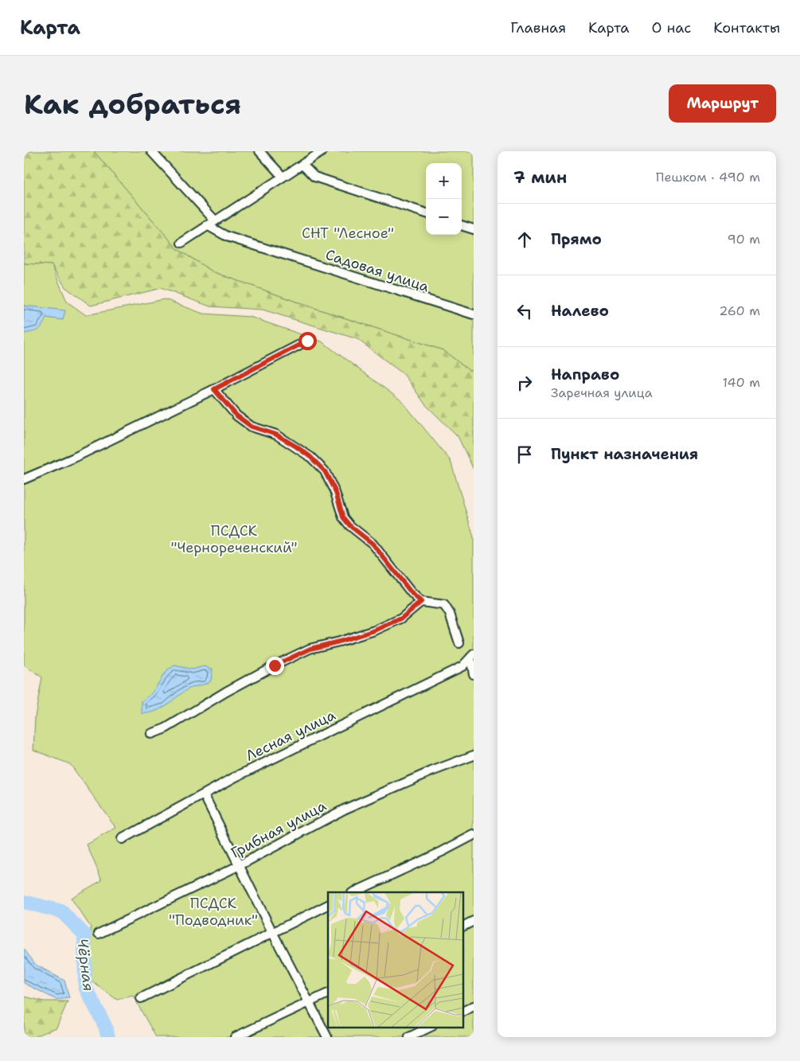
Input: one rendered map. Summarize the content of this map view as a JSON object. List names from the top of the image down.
{
  "streets": {
    "street": ["Садовая улица", "Лесная улица", "Грибная улица"]
  },
  "water": ["Чёрная"],
  "parks": ["СНТ \"Лесное\"", "ПСДСК \"Чернореченский\"", "ПСДСК \"Подводник\""],
  "page": {
    "header": "Карта",
    "nav": [
      "Главная",
      "Карта",
      "О нас",
      "Контакты"
    ],
    "buttons": "Маршрут",
    "title": "Как добраться",
    "heading": ["7 мин", "Пешком · 490 m"],
    "map_buttons": ["+", "−"],
    "list": [
      ["Прямо", "90 m"],
      ["Налево", "260 m"],
      ["Направо", "Заречная улица", "140 m"],
      "Пункт назначения"
    ]
  }
}
